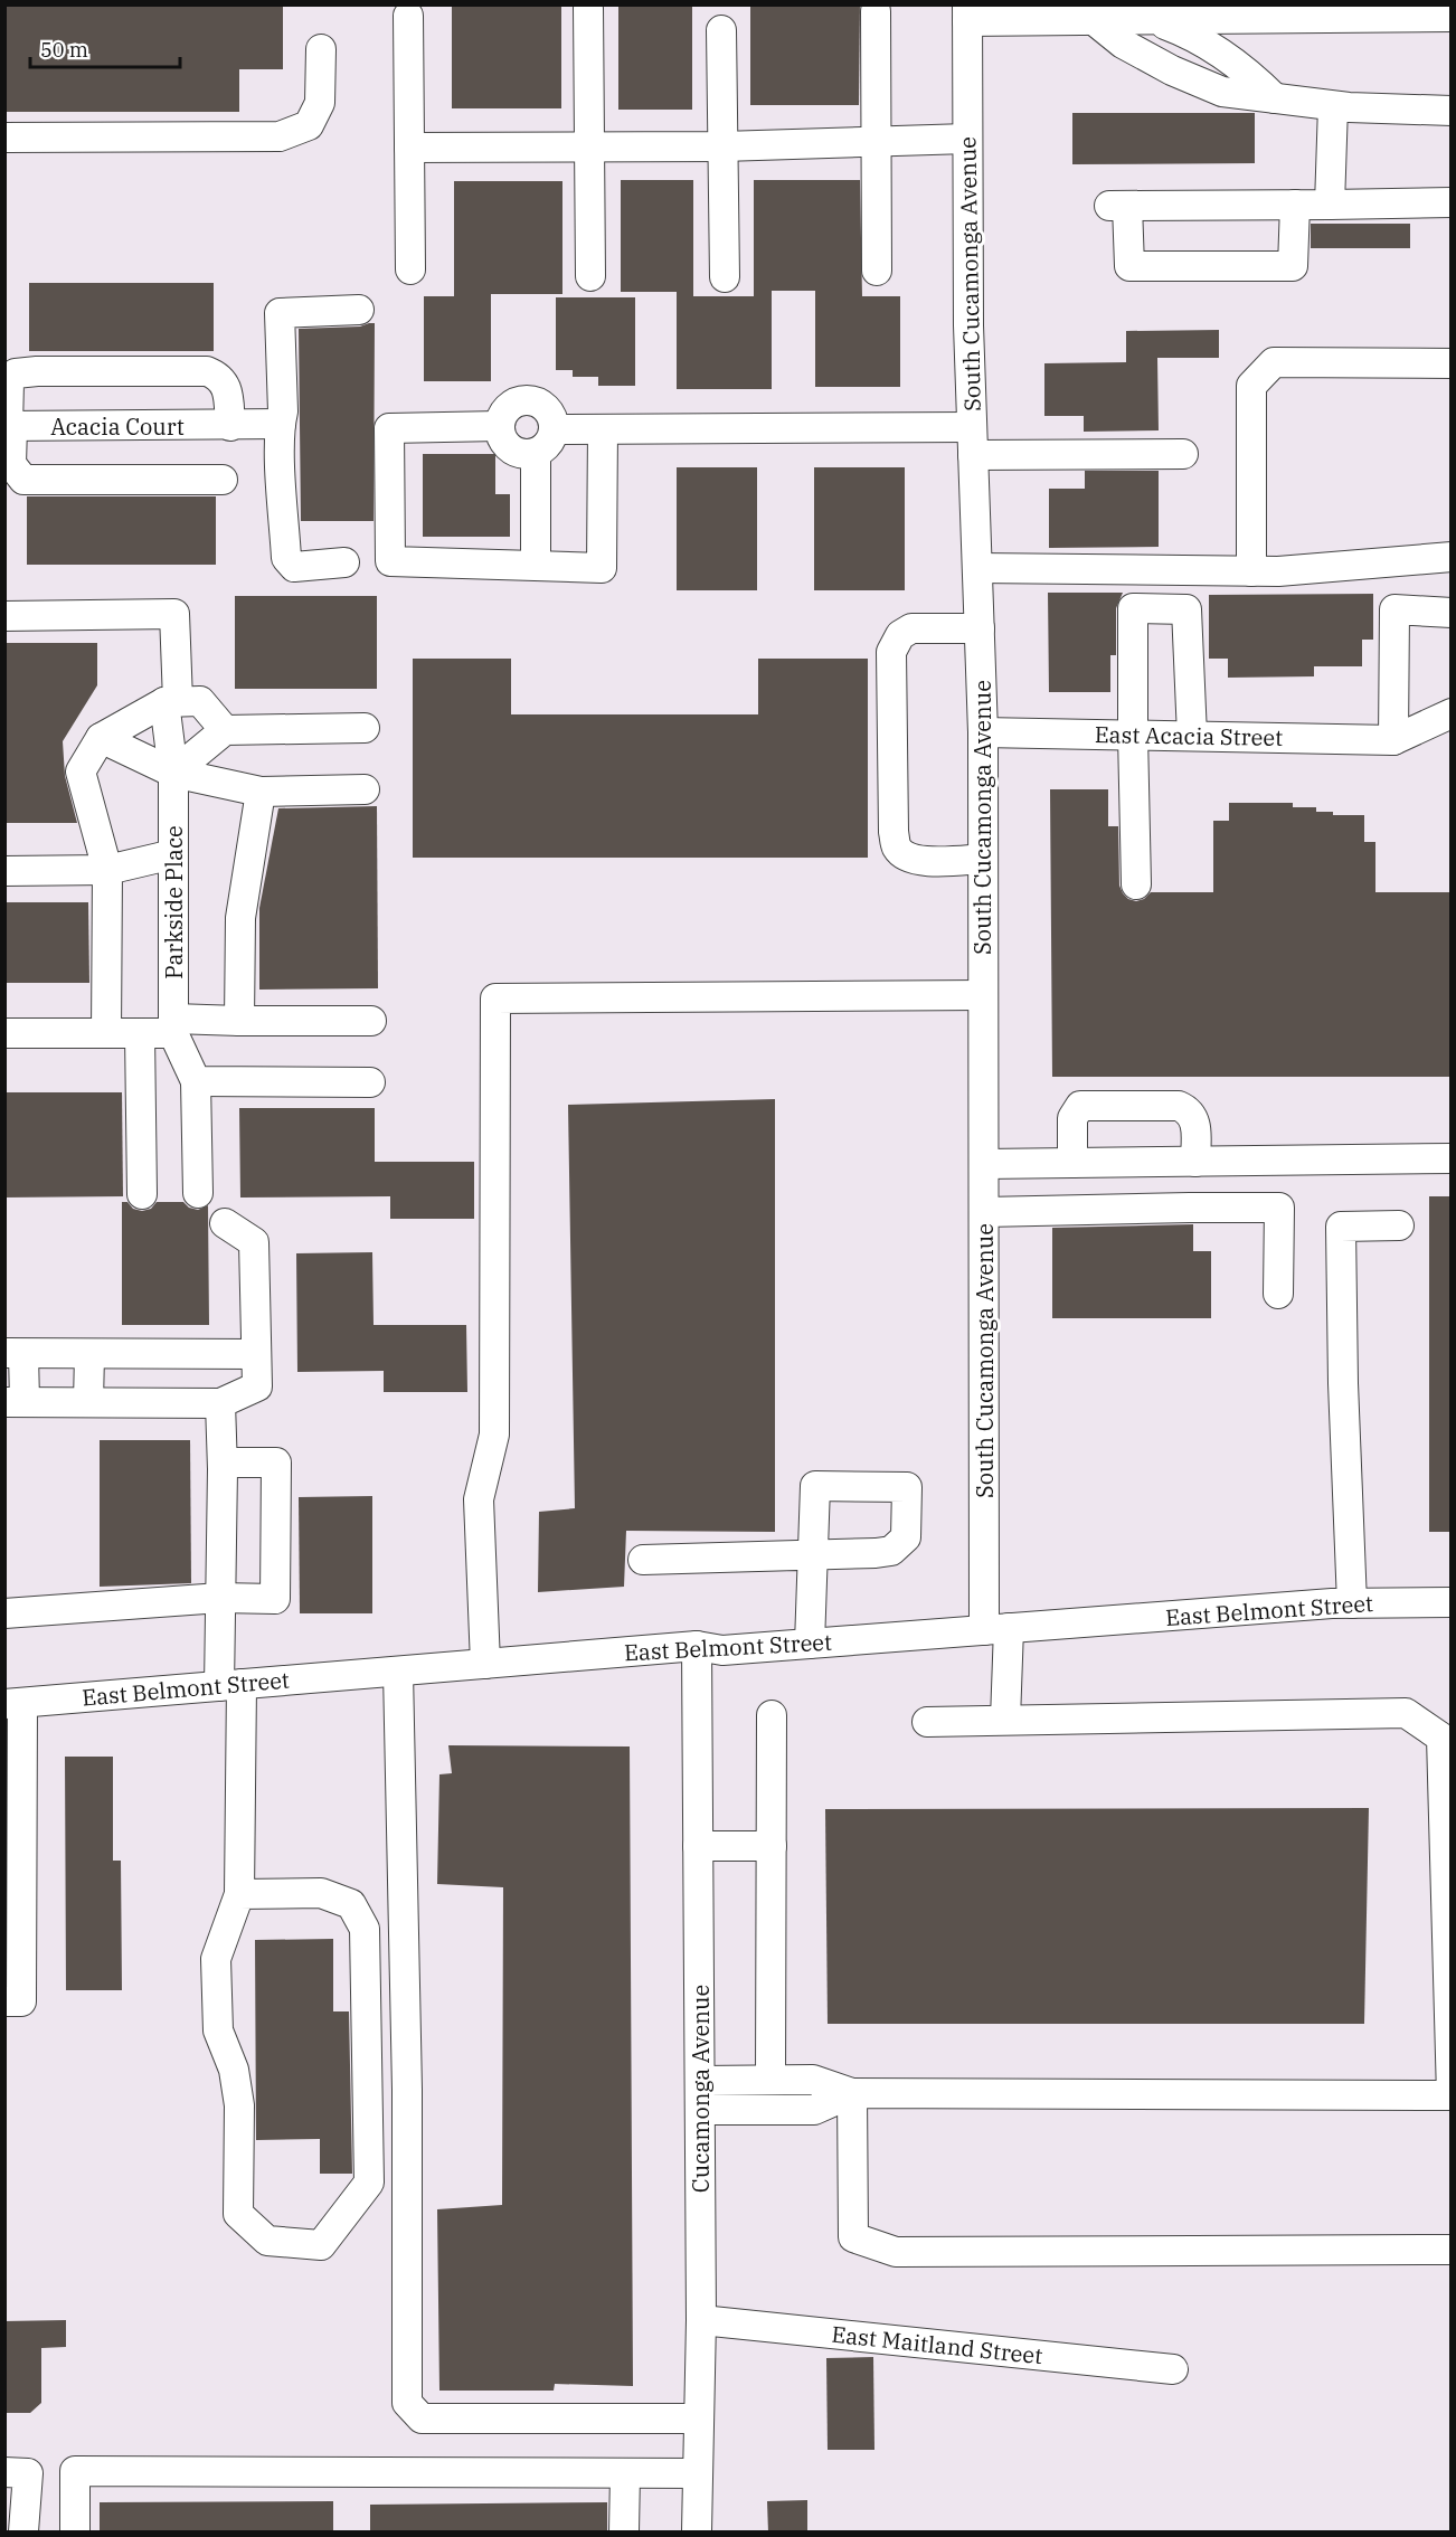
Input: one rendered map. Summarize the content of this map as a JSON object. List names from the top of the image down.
{
  "streets": {
    "street": [
      "South Cucamonga Avenue",
      "Acacia Court",
      "East Acacia Street",
      "Parkside Place",
      "East Belmont Street",
      "Cucamonga Avenue",
      "East Maitland Street"
    ]
  },
  "crossings": [
    ["South Cucamonga Avenue", "East Acacia Street"],
    ["South Cucamonga Avenue", "East Belmont Street"],
    ["East Belmont Street", "Cucamonga Avenue"],
    ["Cucamonga Avenue", "East Maitland Street"]
  ],
  "scale_bar": "50 m"
}
